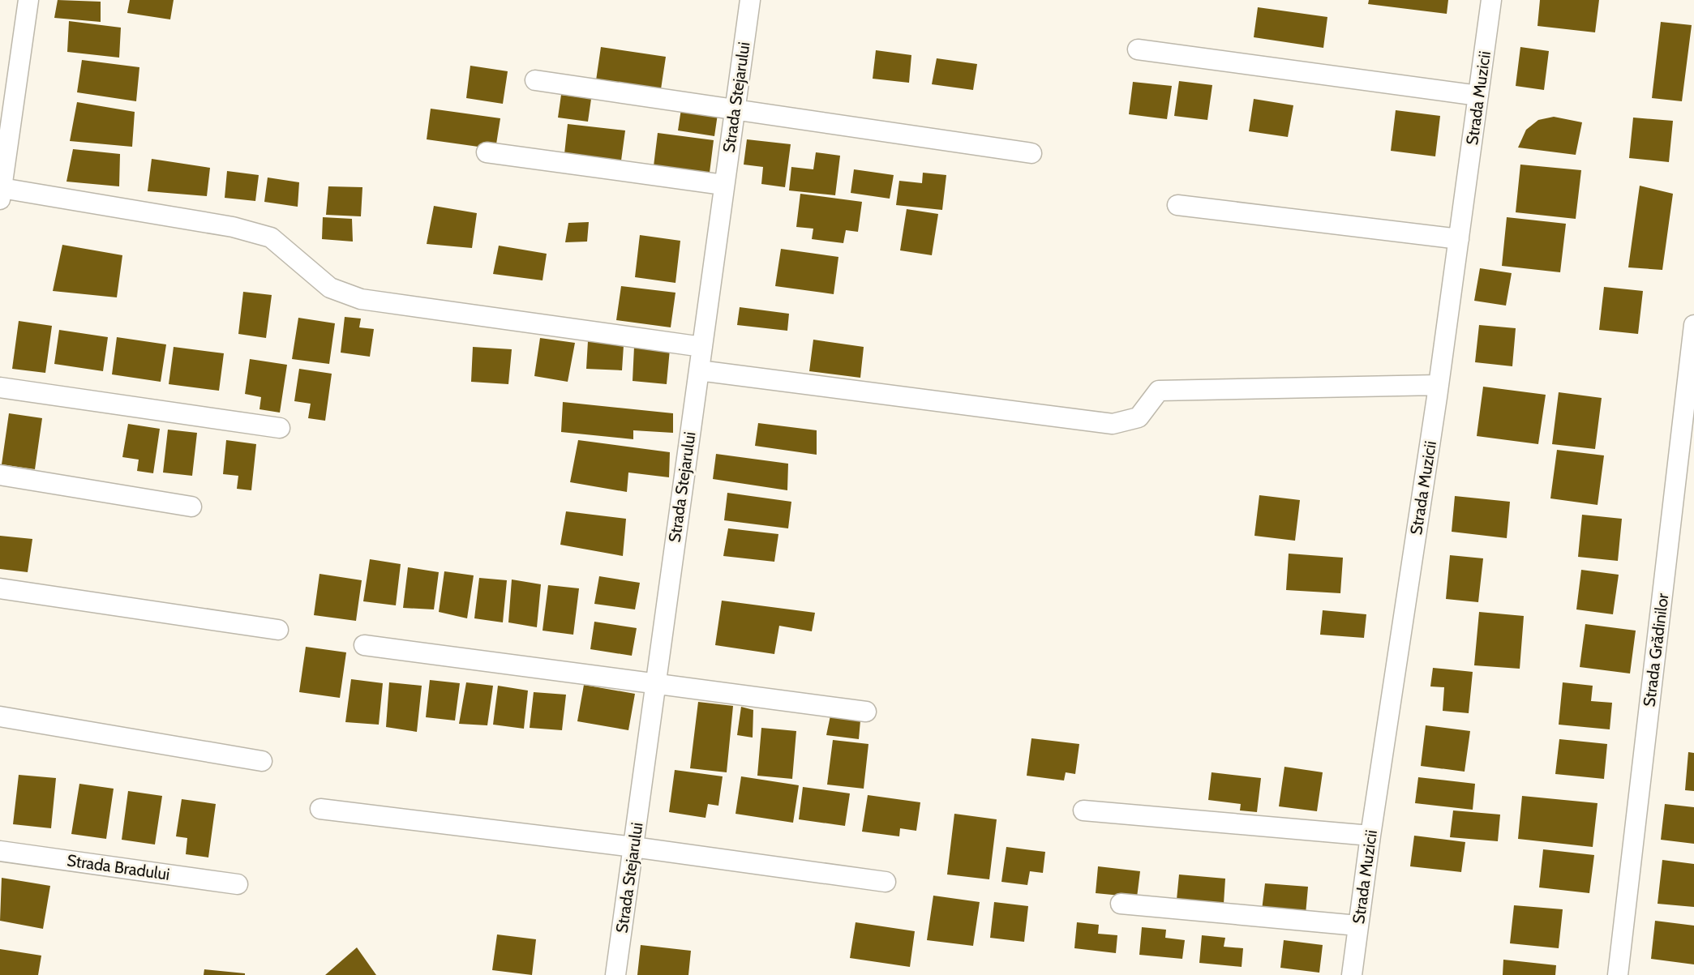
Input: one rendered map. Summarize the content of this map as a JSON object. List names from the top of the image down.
{
  "streets": {
    "street": [
      "Strada Stejarului",
      "Strada Muzicii",
      "Strada Grădinilor",
      "Strada Bradului"
    ]
  }
}
